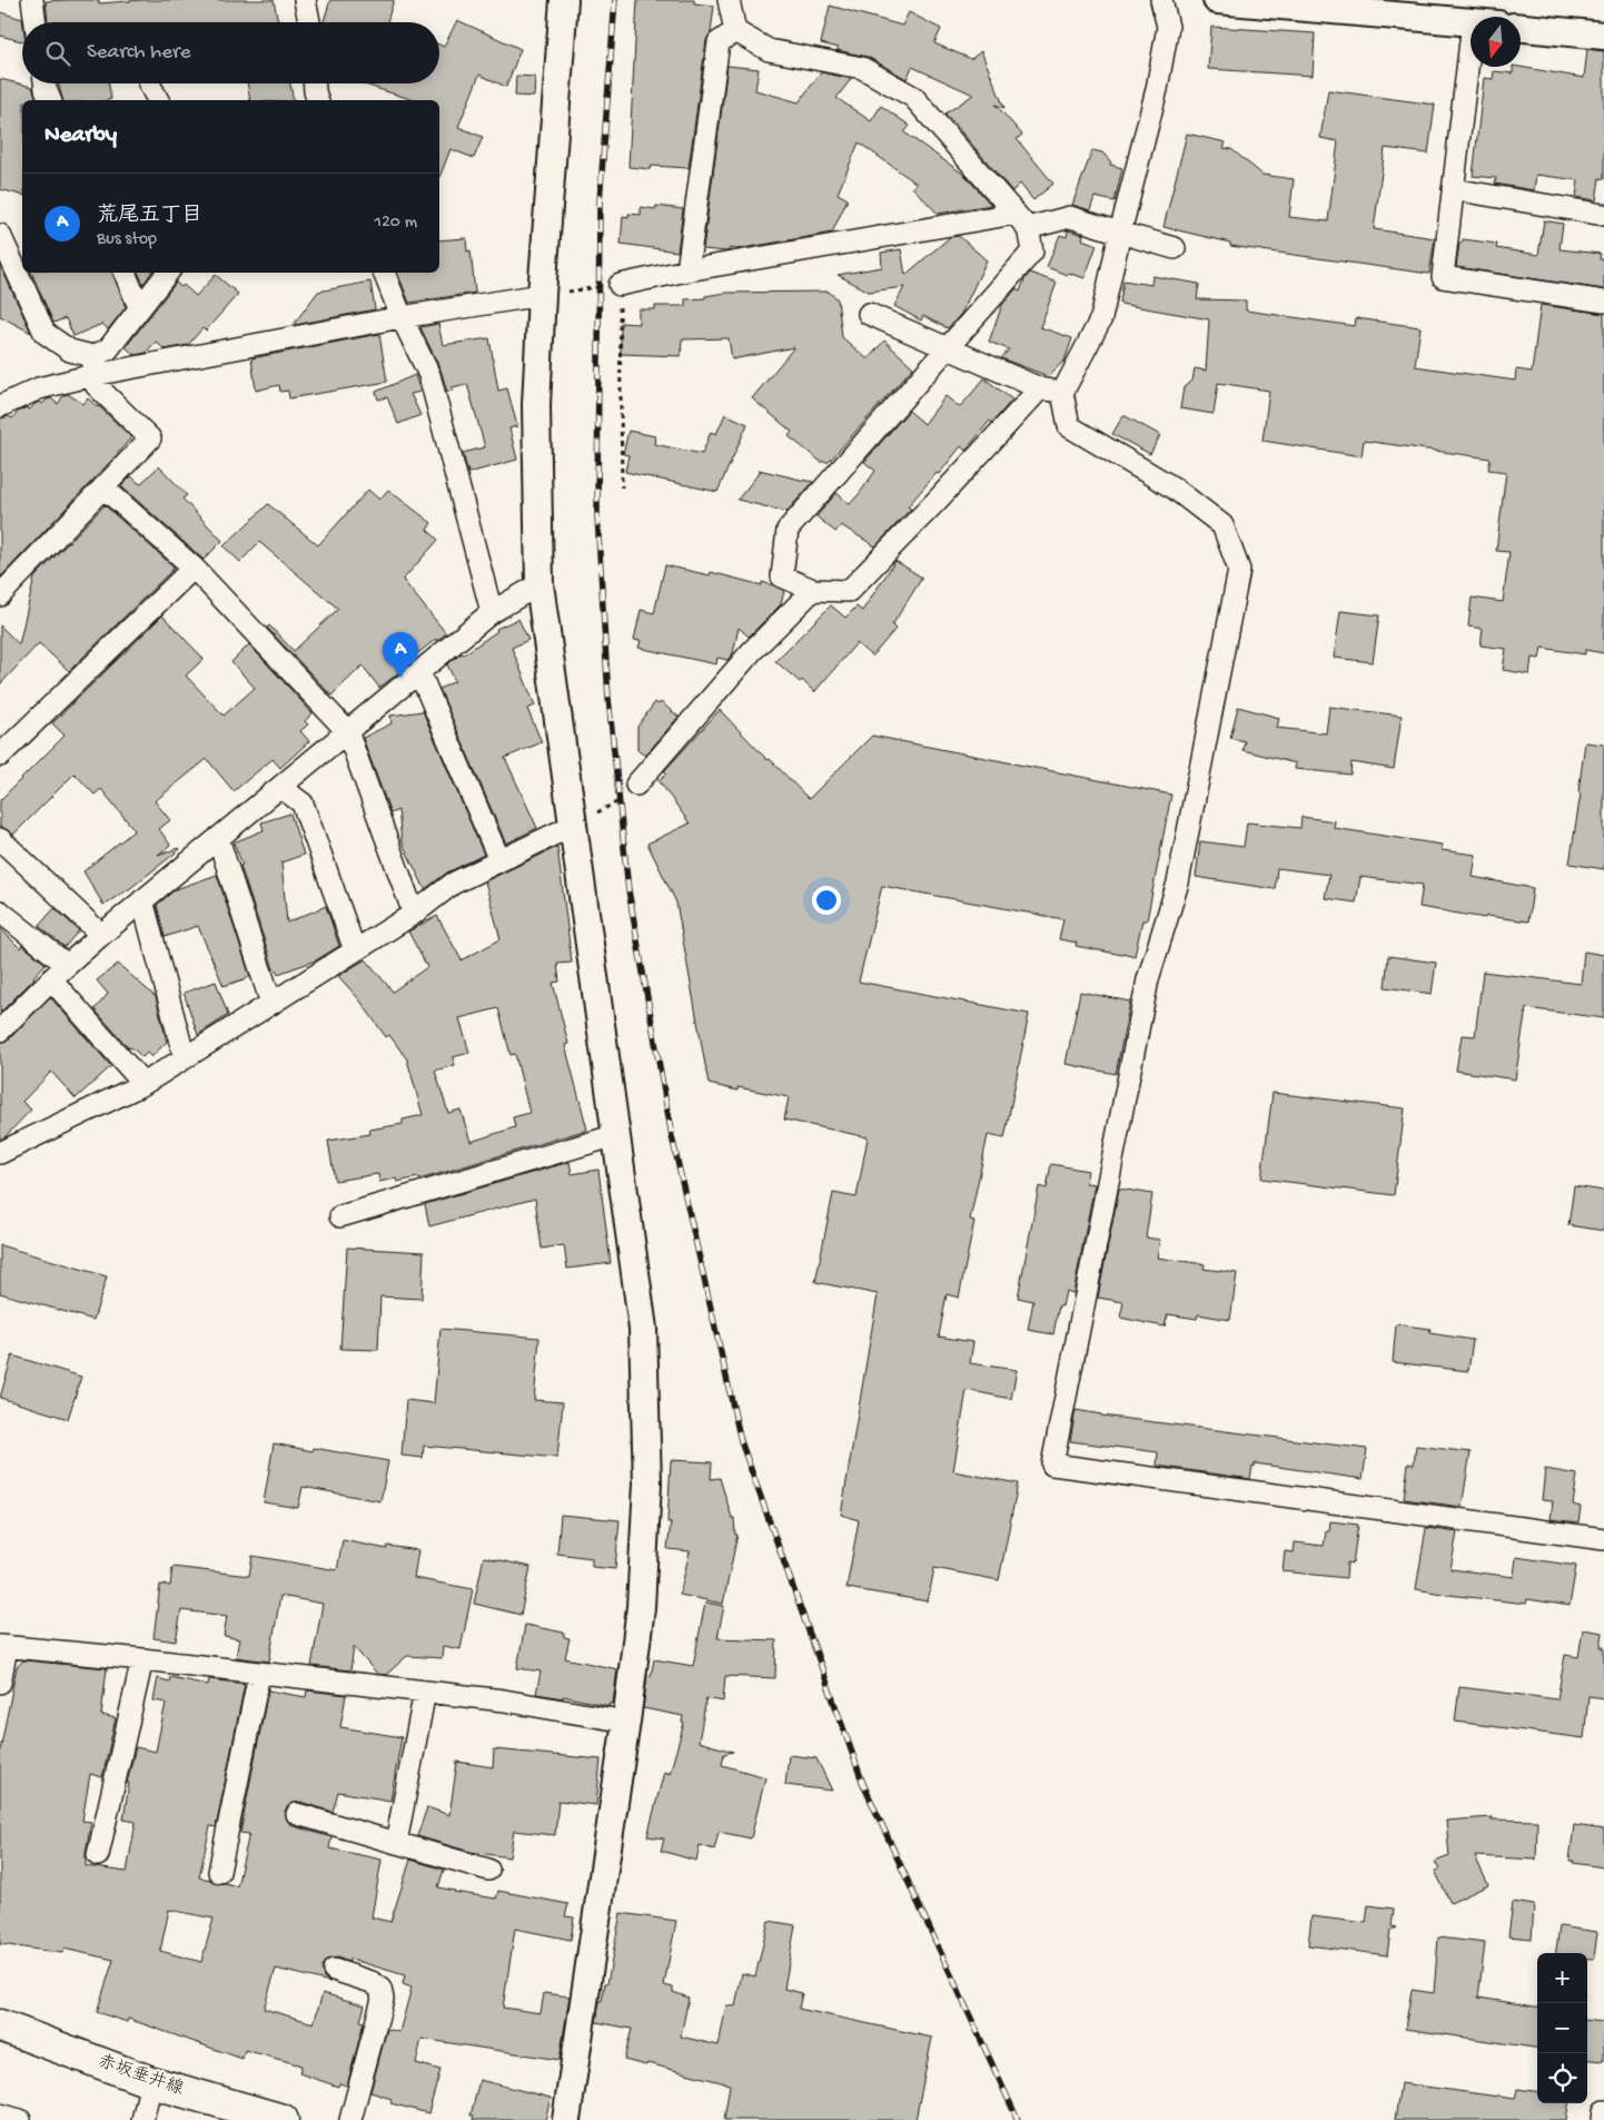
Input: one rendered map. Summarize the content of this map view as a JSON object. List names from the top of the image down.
{
  "streets": {
    "main road": ["赤坂垂井線"]
  },
  "north": "bottom",
  "page": {
    "search": "Search here",
    "heading": "Nearby",
    "list": [
      {
        "mark": "A",
        "name": "荒尾五丁目",
        "note": "Bus stop",
        "value": "120 m"
      }
    ],
    "pins": "A",
    "map_buttons": ["+", "−"]
  }
}
